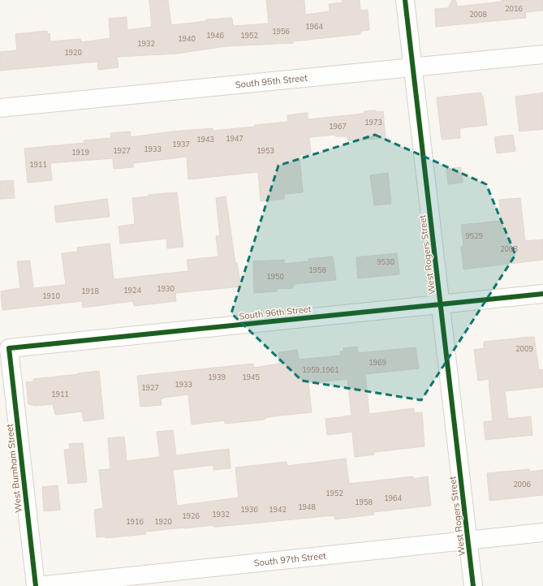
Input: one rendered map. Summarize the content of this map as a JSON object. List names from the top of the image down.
{
  "streets": {
    "street": [
      "South 95th Street",
      "West Rogers Street",
      "South 96th Street",
      "West Burnham Street",
      "South 97th Street"
    ]
  },
  "crossings": [
    ["South 95th Street", "West Rogers Street"],
    ["West Rogers Street", "South 96th Street"],
    ["West Rogers Street", "South 97th Street"],
    ["South 96th Street", "West Burnham Street"],
    ["West Burnham Street", "South 97th Street"]
  ],
  "house_numbers": [
    "2016",
    "2008",
    "1964",
    "1956",
    "1946",
    "1952",
    "1940",
    "1932",
    "1920",
    "1973",
    "1967",
    "1947",
    "1943",
    "1937",
    "1933",
    "1927",
    "1953",
    "1919",
    "1911",
    "9529",
    "2008",
    "9530",
    "1958",
    "1950",
    "1930",
    "1924",
    "1918",
    "1910",
    "2009",
    "1969",
    "1959,1961",
    "1939",
    "1945",
    "1933",
    "1927",
    "1911",
    "2006",
    "1952",
    "1964",
    "1958",
    "1948",
    "1936",
    "1942",
    "1932",
    "1926",
    "1916",
    "1920"
  ]
}
